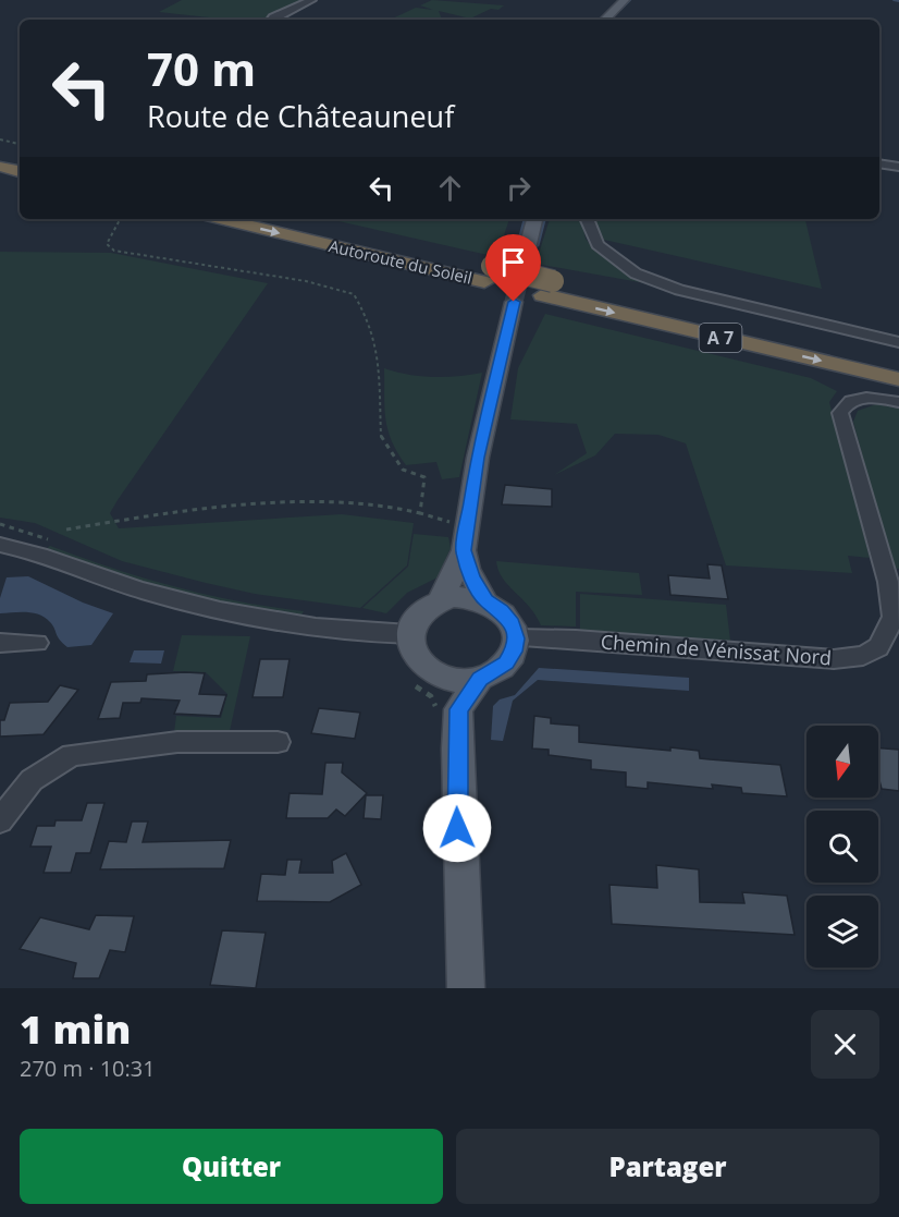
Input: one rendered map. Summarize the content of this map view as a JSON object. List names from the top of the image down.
{
  "streets": {
    "highway": ["Autoroute du Soleil", "A 7"],
    "street": ["Chemin de Vénissat Nord"]
  },
  "north": "bottom",
  "page": {
    "turn": ["70 m", "Route de Châteauneuf"],
    "heading": ["1 min", "270 m · 10:31"],
    "buttons": ["Quitter", "Partager"]
  }
}
